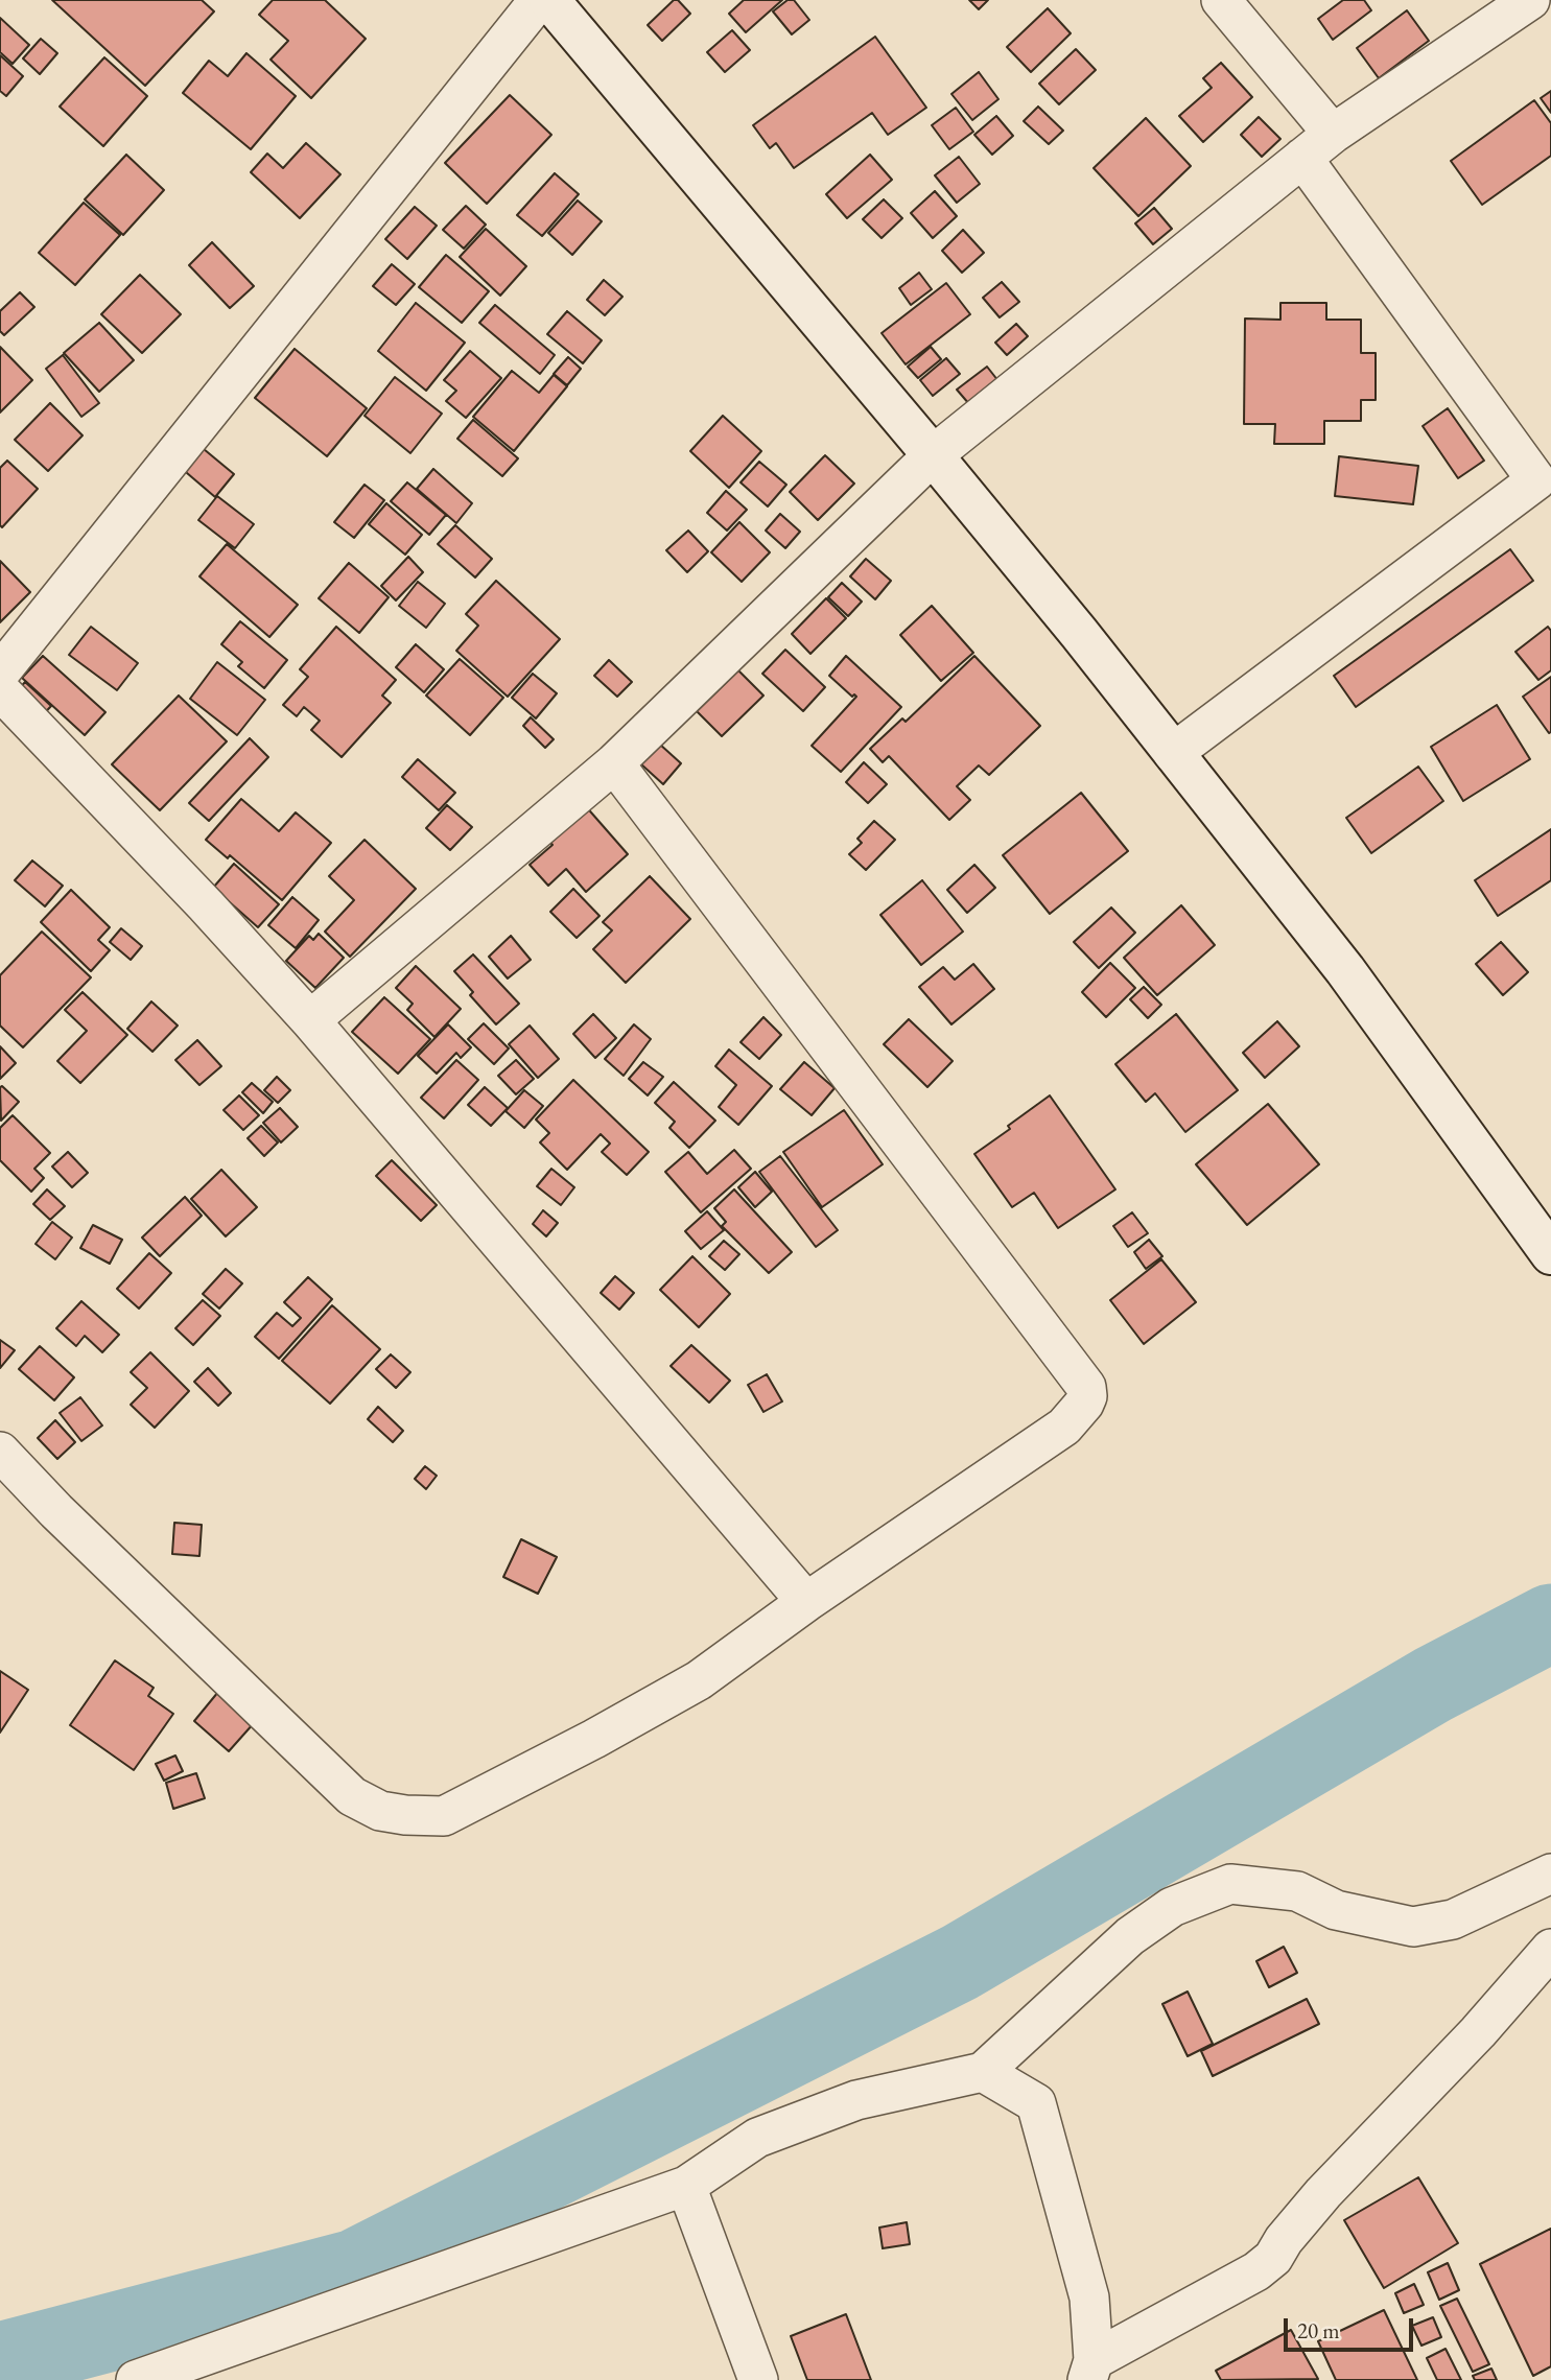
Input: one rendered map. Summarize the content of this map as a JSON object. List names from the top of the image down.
{
  "scale_bar": "20 m"
}
